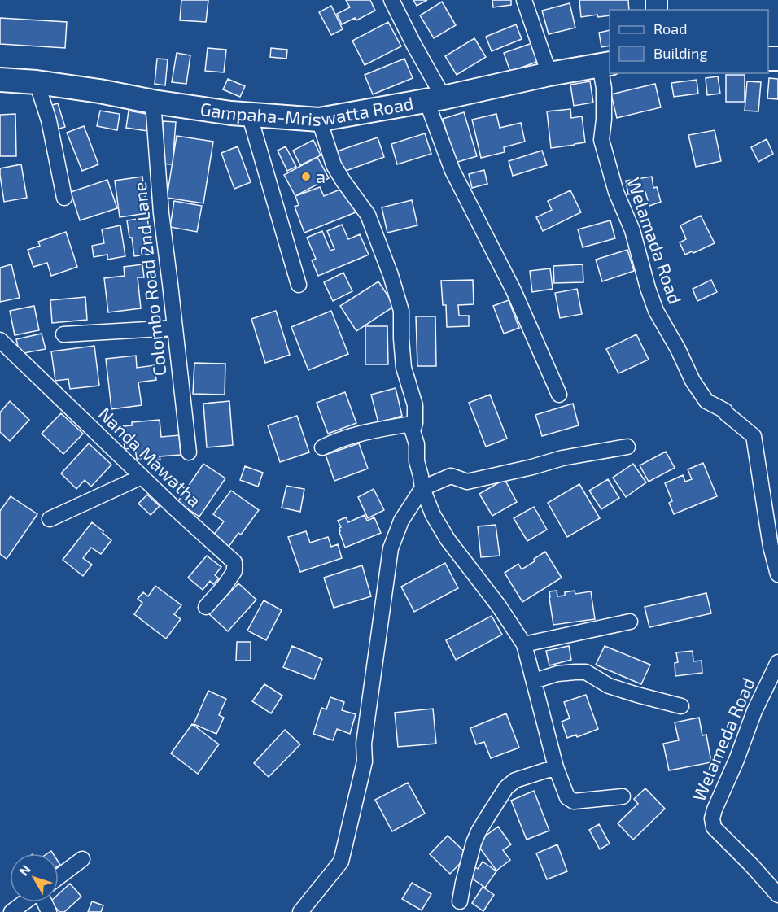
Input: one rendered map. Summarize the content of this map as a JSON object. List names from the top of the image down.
{
  "streets": {
    "main road": ["Gampaha-Mriswatta Road"],
    "street": [
      "Welamada Road",
      "Colombo Road 2nd Lane",
      "Nanda Mawatha",
      "Welameda Road"
    ]
  },
  "crossings": [
    ["Gampaha-Mriswatta Road", "Welamada Road"],
    ["Gampaha-Mriswatta Road", "Colombo Road 2nd Lane"]
  ],
  "places": ["a"],
  "legend": ["Road", "Building"],
  "north": "top left"
}
